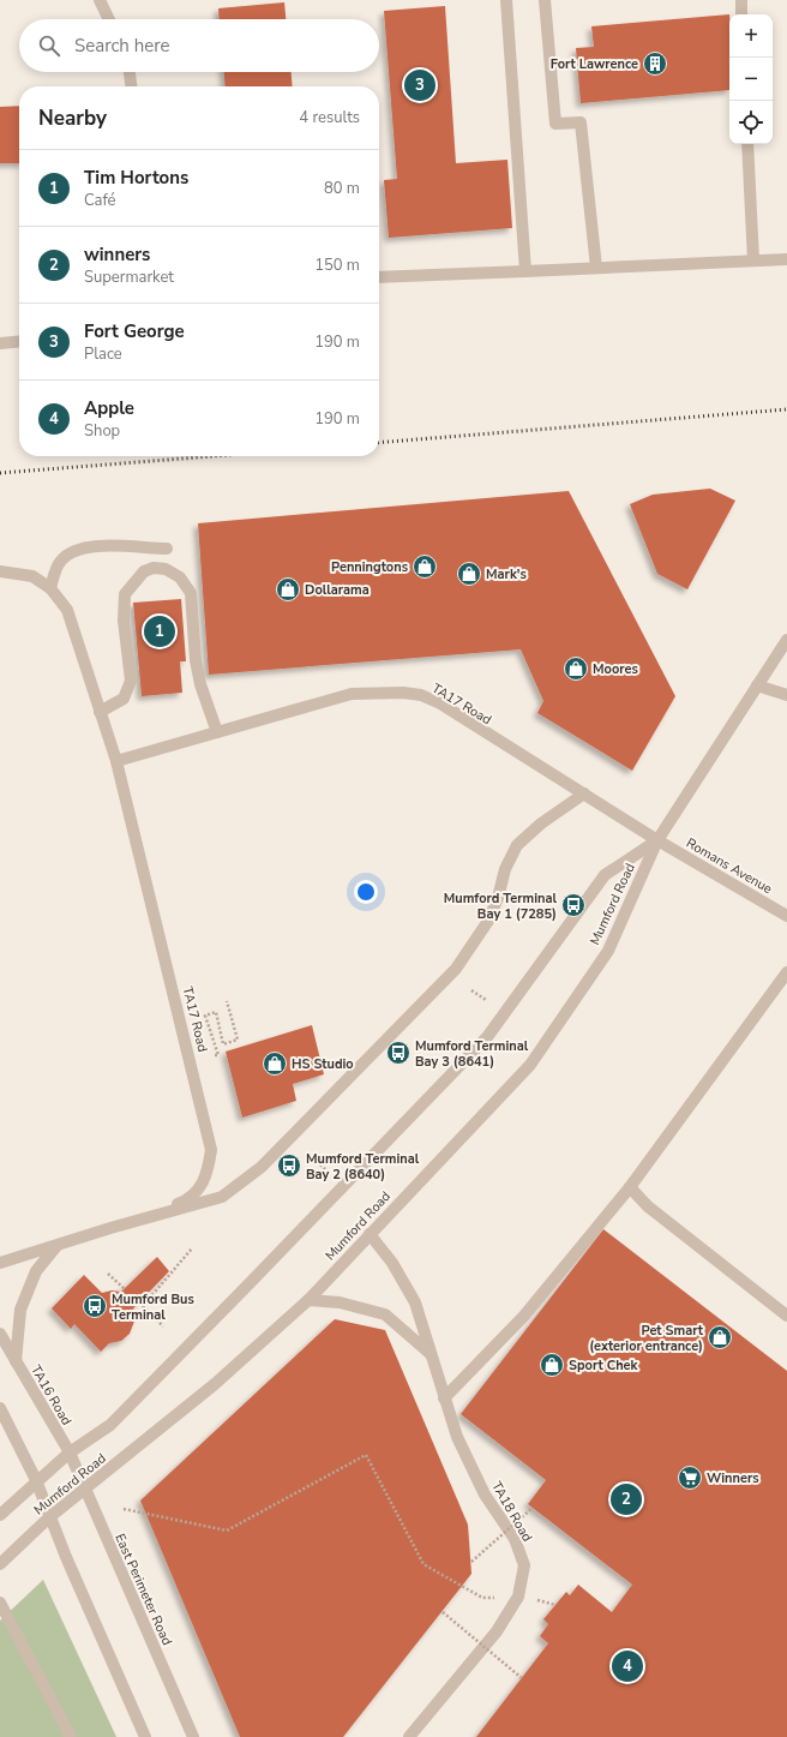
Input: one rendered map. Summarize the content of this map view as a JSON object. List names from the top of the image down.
{
  "streets": {
    "street": [
      "TA17 Road",
      "Romans Avenue",
      "Mumford Road",
      "TA16 Road",
      "TA18 Road",
      "East Perimeter Road"
    ]
  },
  "crossings": [
    ["TA17 Road", "Romans Avenue"],
    ["TA17 Road", "Mumford Road"],
    ["Romans Avenue", "Mumford Road"],
    ["Mumford Road", "TA16 Road"],
    ["Mumford Road", "TA18 Road"],
    ["Mumford Road", "East Perimeter Road"],
    ["TA16 Road", "East Perimeter Road"]
  ],
  "places": {
    "building": ["Fort Lawrence"],
    "shop": [
      "Penningtons",
      "Mark's",
      "Dollarama",
      "Moores",
      "HS Studio",
      "Pet Smart (exterior entrance)",
      "Sport Chek"
    ],
    "bus stop": [
      "Mumford Terminal Bay 1 (7285)",
      "Mumford Terminal Bay 3 (8641)",
      "Mumford Terminal Bay 2 (8640)",
      "Mumford Bus Terminal"
    ],
    "supermarket": ["Winners"]
  },
  "page": {
    "map_buttons": ["+", "−"],
    "search": "Search here",
    "pins": [
      "3",
      "1",
      "2",
      "4"
    ],
    "heading": ["Nearby", "4 results"],
    "list": [
      {
        "mark": "1",
        "name": "Tim Hortons",
        "note": "Café",
        "value": "80 m"
      },
      {
        "mark": "2",
        "name": "winners",
        "note": "Supermarket",
        "value": "150 m"
      },
      {
        "mark": "3",
        "name": "Fort George",
        "note": "Place",
        "value": "190 m"
      },
      {
        "mark": "4",
        "name": "Apple",
        "note": "Shop",
        "value": "190 m"
      }
    ]
  }
}
